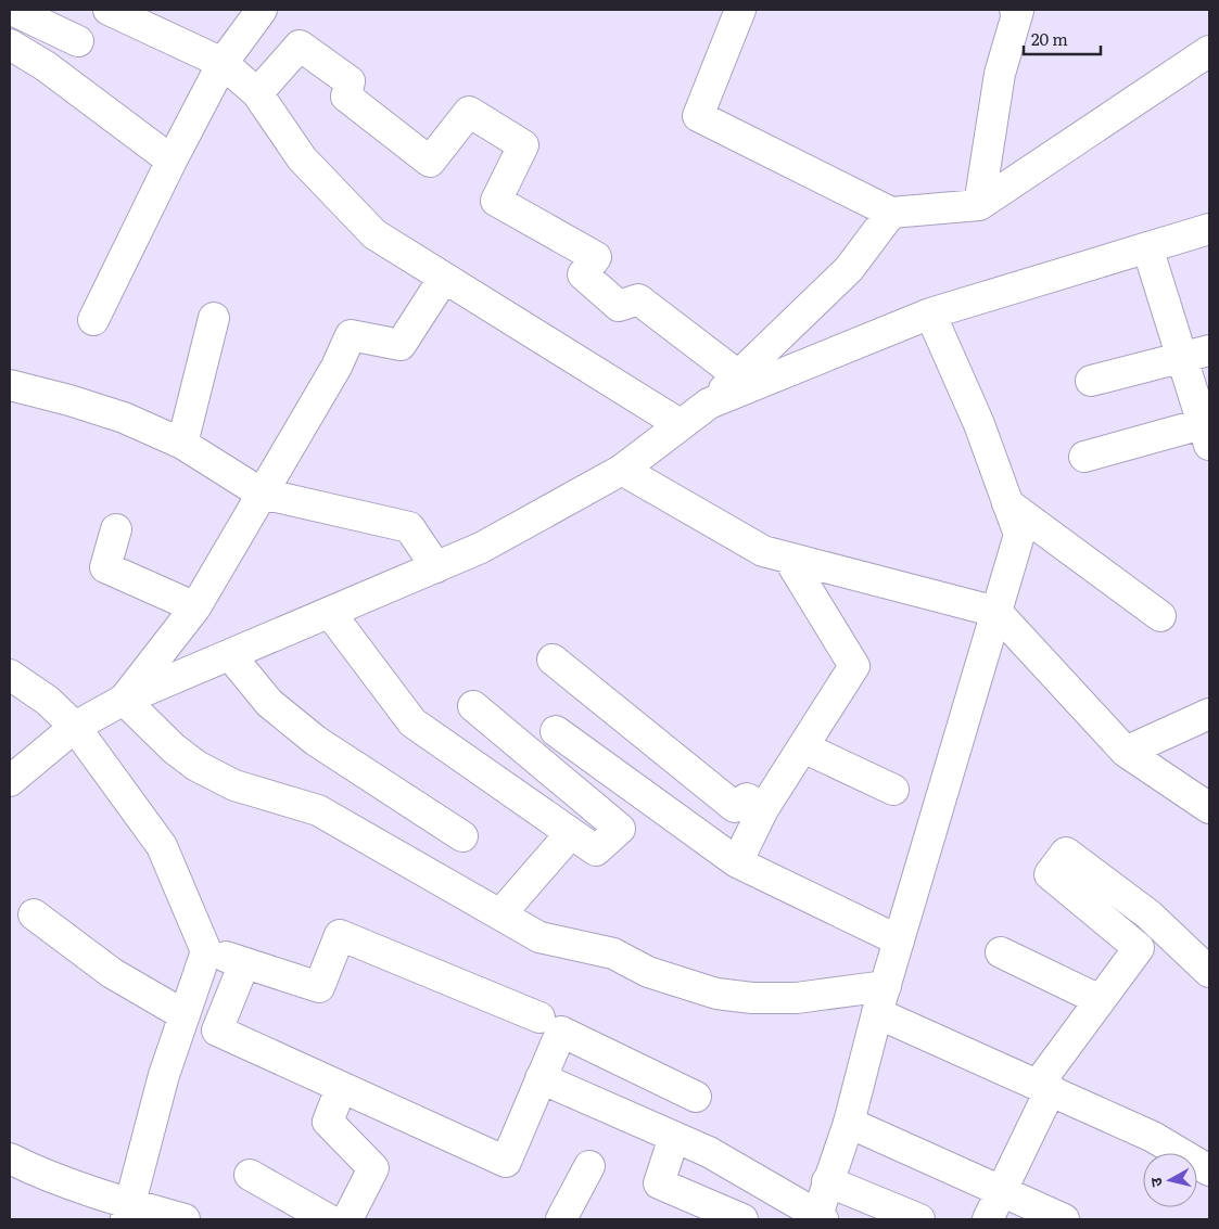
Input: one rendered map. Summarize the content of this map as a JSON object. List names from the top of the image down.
{
  "scale_bar": "20 m",
  "north": "left"
}
